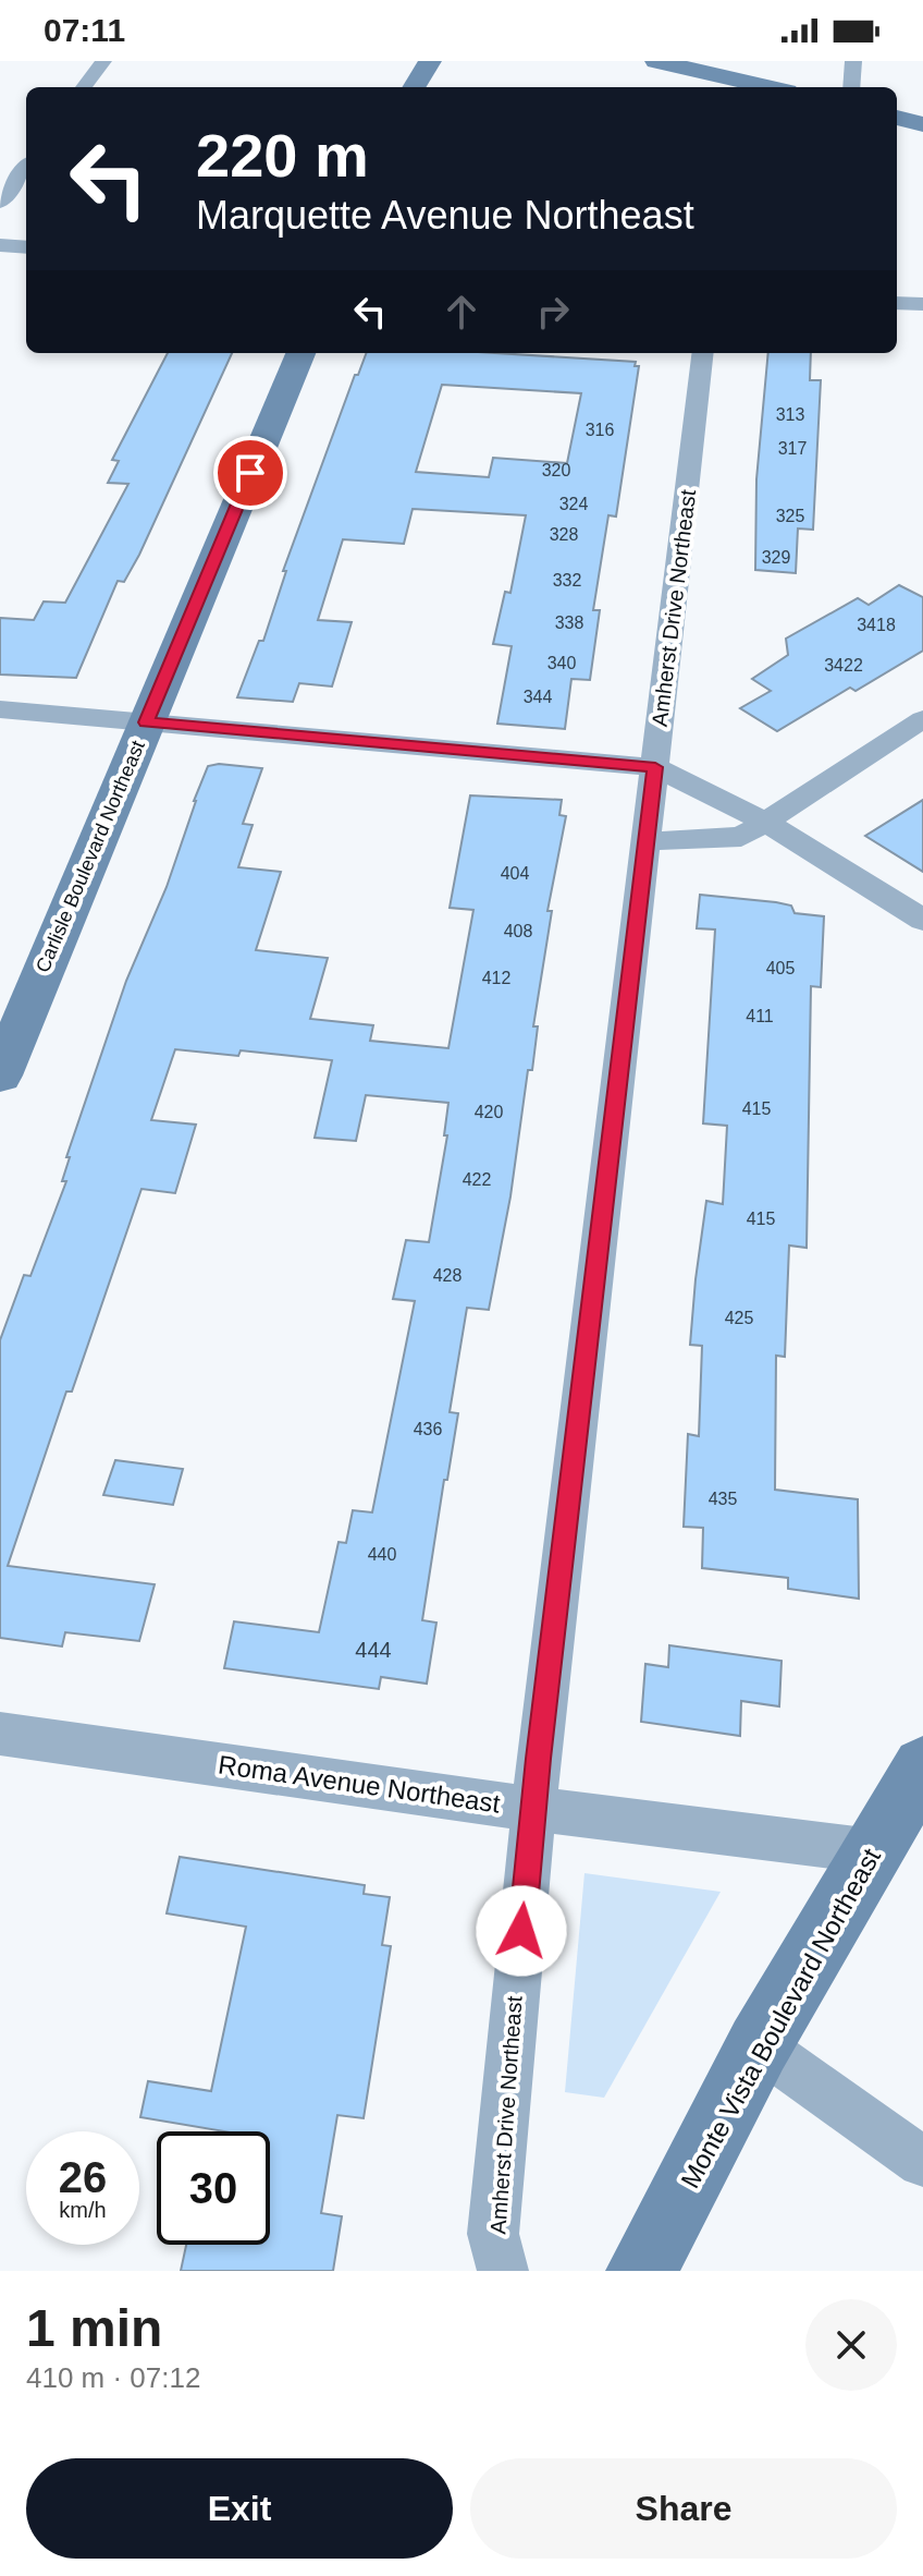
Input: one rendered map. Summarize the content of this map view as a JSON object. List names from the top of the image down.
{
  "streets": {
    "street": [
      "Amherst Drive Northeast",
      "Carlisle Boulevard Northeast",
      "Roma Avenue Northeast",
      "Monte Vista Boulevard Northeast"
    ]
  },
  "crossings": [
    ["Amherst Drive Northeast", "Roma Avenue Northeast"],
    ["Roma Avenue Northeast", "Monte Vista Boulevard Northeast"]
  ],
  "house_numbers": [
    "313",
    "316",
    "317",
    "320",
    "324",
    "325",
    "328",
    "329",
    "332",
    "338",
    "3418",
    "340",
    "3422",
    "344",
    "404",
    "408",
    "405",
    "412",
    "411",
    "415",
    "420",
    "422",
    "415",
    "428",
    "425",
    "436",
    "435",
    "440",
    "444"
  ],
  "page": {
    "status": "07:11",
    "turn": ["220 m", "Marquette Avenue Northeast"],
    "speed": "26 km/h",
    "limit": "30",
    "heading": ["1 min", "410 m · 07:12"],
    "buttons": ["Exit", "Share"]
  }
}
